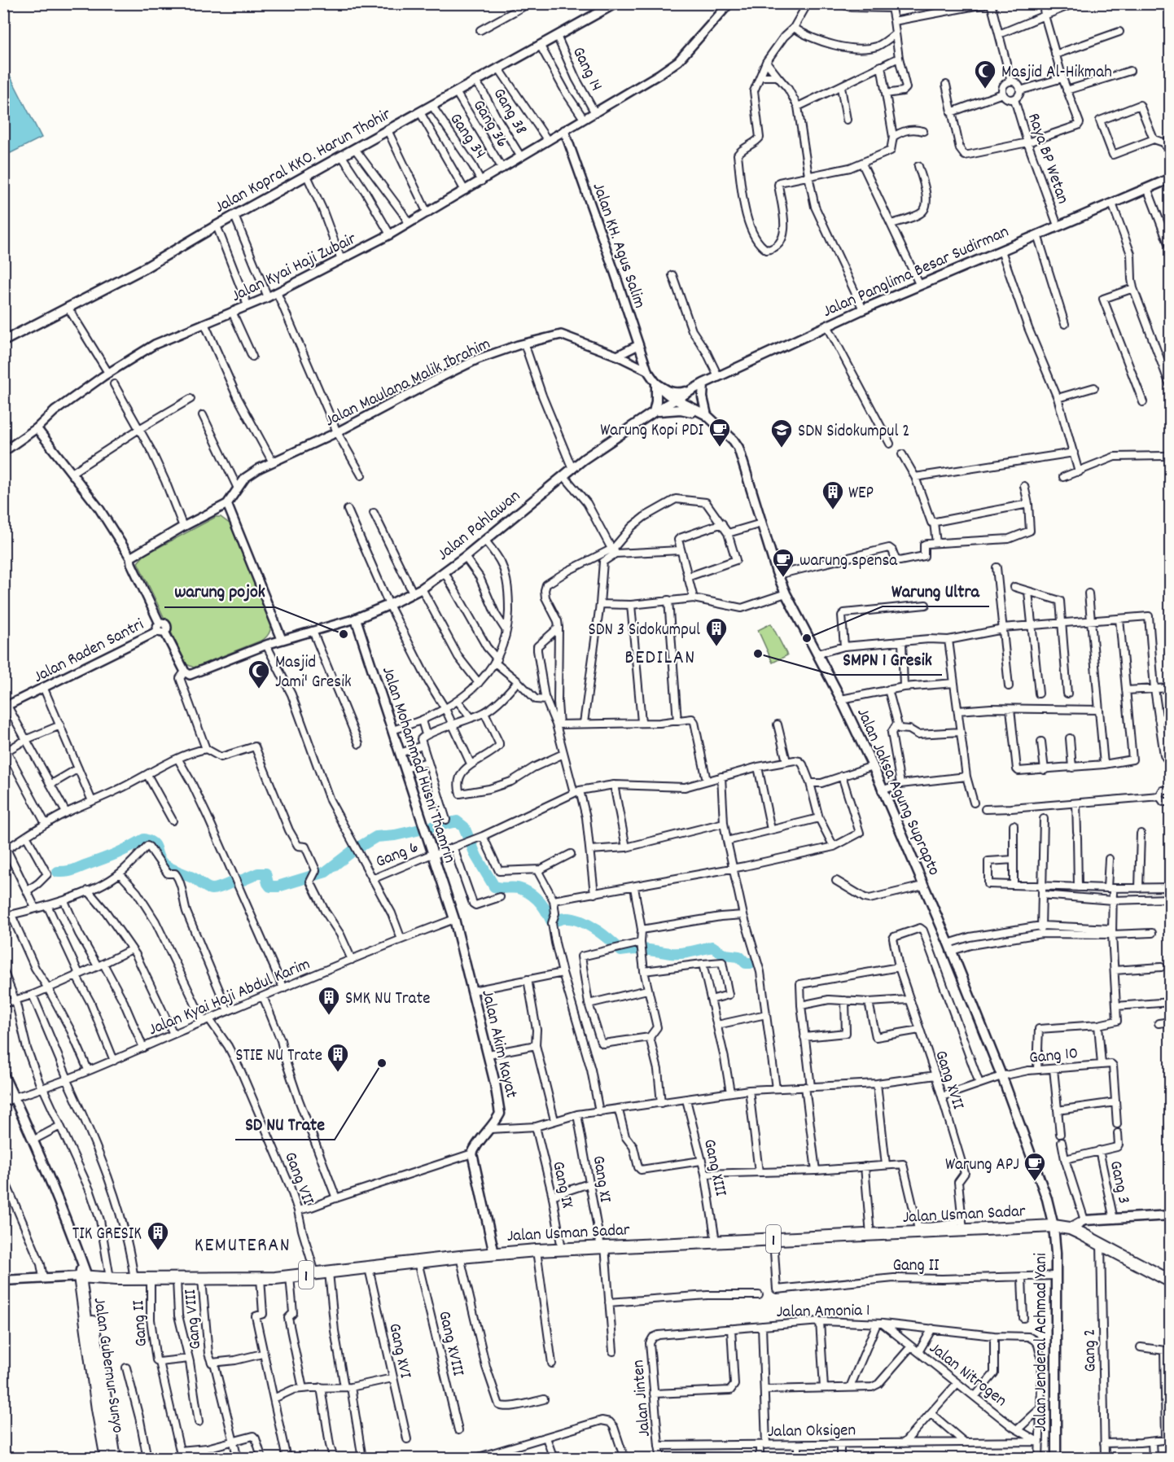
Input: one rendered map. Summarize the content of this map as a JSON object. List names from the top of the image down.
{
  "streets": {
    "highway": ["Jalan Usman Sadar", "1", "Jalan Gubernur Suryo"],
    "main road": [
      "Jalan Kopral KKO. Harun Thohir",
      "Jalan Panglima Besar Sudirman",
      "Jalan Pahlawan",
      "Jalan Mohammad Husni Thamrin",
      "Jalan Jaksa Agung Suprapto",
      "Jalan Akim Kayat",
      "Jalan Jenderal Achmad Yani"
    ],
    "street": [
      "Gang 14",
      "Gang 38",
      "Gang 36",
      "Gang 34",
      "Raya BP Wetan",
      "Jalan KH. Agus Salim",
      "Jalan Kyai Haji Zubair",
      "Jalan Maulana Malik Ibrahim",
      "Jalan Raden Santri",
      "Gang 6",
      "Jalan Kyai Haji Abdul Karim",
      "Gang 10",
      "Gang XVII",
      "Gang XIII",
      "Gang VII",
      "Gang XI",
      "Gang 3",
      "Gang IX",
      "Gang II",
      "Jalan Amonia 1",
      "Gang VIII",
      "Gang XVIII",
      "Gang XVI",
      "Gang 2",
      "Jalan Nitrogen",
      "Jalan Jinten",
      "Jalan Oksigen"
    ]
  },
  "crossings": [
    ["Gang 14", "Jalan Kopral KKO. Harun Thohir"],
    ["Gang 14", "Jalan Kyai Haji Zubair"],
    ["Gang 38", "Jalan Kopral KKO. Harun Thohir"],
    ["Gang 38", "Jalan Kyai Haji Zubair"],
    ["Gang 36", "Jalan Kopral KKO. Harun Thohir"],
    ["Gang 36", "Jalan Kyai Haji Zubair"],
    ["Gang 34", "Jalan Kopral KKO. Harun Thohir"],
    ["Gang 34", "Jalan Kyai Haji Zubair"],
    ["Raya BP Wetan", "Jalan Panglima Besar Sudirman"],
    ["Jalan KH. Agus Salim", "Jalan Kyai Haji Zubair"],
    ["Jalan KH. Agus Salim", "Jalan Maulana Malik Ibrahim"],
    ["Jalan Panglima Besar Sudirman", "Jalan Pahlawan"],
    ["Jalan Panglima Besar Sudirman", "Jalan Jaksa Agung Suprapto"],
    ["Jalan Pahlawan", "Jalan Mohammad Husni Thamrin"],
    ["Jalan Pahlawan", "Jalan Jaksa Agung Suprapto"],
    ["Jalan Mohammad Husni Thamrin", "Gang 6"],
    ["Jalan Mohammad Husni Thamrin", "Jalan Kyai Haji Abdul Karim"],
    ["Jalan Mohammad Husni Thamrin", "Jalan Akim Kayat"],
    ["Jalan Jaksa Agung Suprapto", "Gang 10"],
    ["Jalan Jaksa Agung Suprapto", "Jalan Usman Sadar"],
    ["Jalan Jaksa Agung Suprapto", "1"],
    ["Jalan Jaksa Agung Suprapto", "Jalan Jenderal Achmad Yani"],
    ["Jalan Kyai Haji Abdul Karim", "Jalan Akim Kayat"],
    ["Jalan Kyai Haji Abdul Karim", "Gang VII"],
    ["Gang 10", "Gang XVII"],
    ["Gang XVII", "Jalan Usman Sadar"],
    ["Gang XIII", "Jalan Usman Sadar"],
    ["Gang VII", "Jalan Usman Sadar"],
    ["Gang XI", "Jalan Usman Sadar"],
    ["Gang IX", "Jalan Usman Sadar"],
    ["Jalan Usman Sadar", "1"],
    ["Jalan Usman Sadar", "Gang II"],
    ["Jalan Usman Sadar", "Gang VIII"],
    ["Jalan Usman Sadar", "Jalan Jenderal Achmad Yani"],
    ["Jalan Usman Sadar", "Gang XVIII"],
    ["Jalan Usman Sadar", "Gang XVI"],
    ["Jalan Usman Sadar", "Jalan Gubernur Suryo"],
    ["1", "Jalan Jenderal Achmad Yani"],
    ["1", "Gang 2"],
    ["Gang II", "Jalan Jenderal Achmad Yani"],
    ["Jalan Amonia 1", "Jalan Nitrogen"],
    ["Jalan Amonia 1", "Jalan Jinten"],
    ["Jalan Amonia 1", "Jalan Oksigen"],
    ["Jalan Nitrogen", "Jalan Oksigen"],
    ["Jalan Jinten", "Jalan Oksigen"]
  ],
  "districts": ["BEDILAN", "KEMUTERAN"],
  "places": {
    "mosque": ["Masjid Al-Hikmah", "Masjid Jami' Gresik"],
    "cafe": ["Warung Kopi PDI", "warung spensa", "Warung APJ"],
    "school or university": ["SDN Sidokumpul 2"],
    "building": [
      "WEP",
      "SDN 3 Sidokumpul",
      "SMK NU Trate",
      "STIE NU Trate",
      "TIK GRESIK"
    ],
    "other": [
      "warung pojok",
      "Warung Ultra",
      "SMPN 1 Gresik",
      "SD NU Trate"
    ]
  }
}
